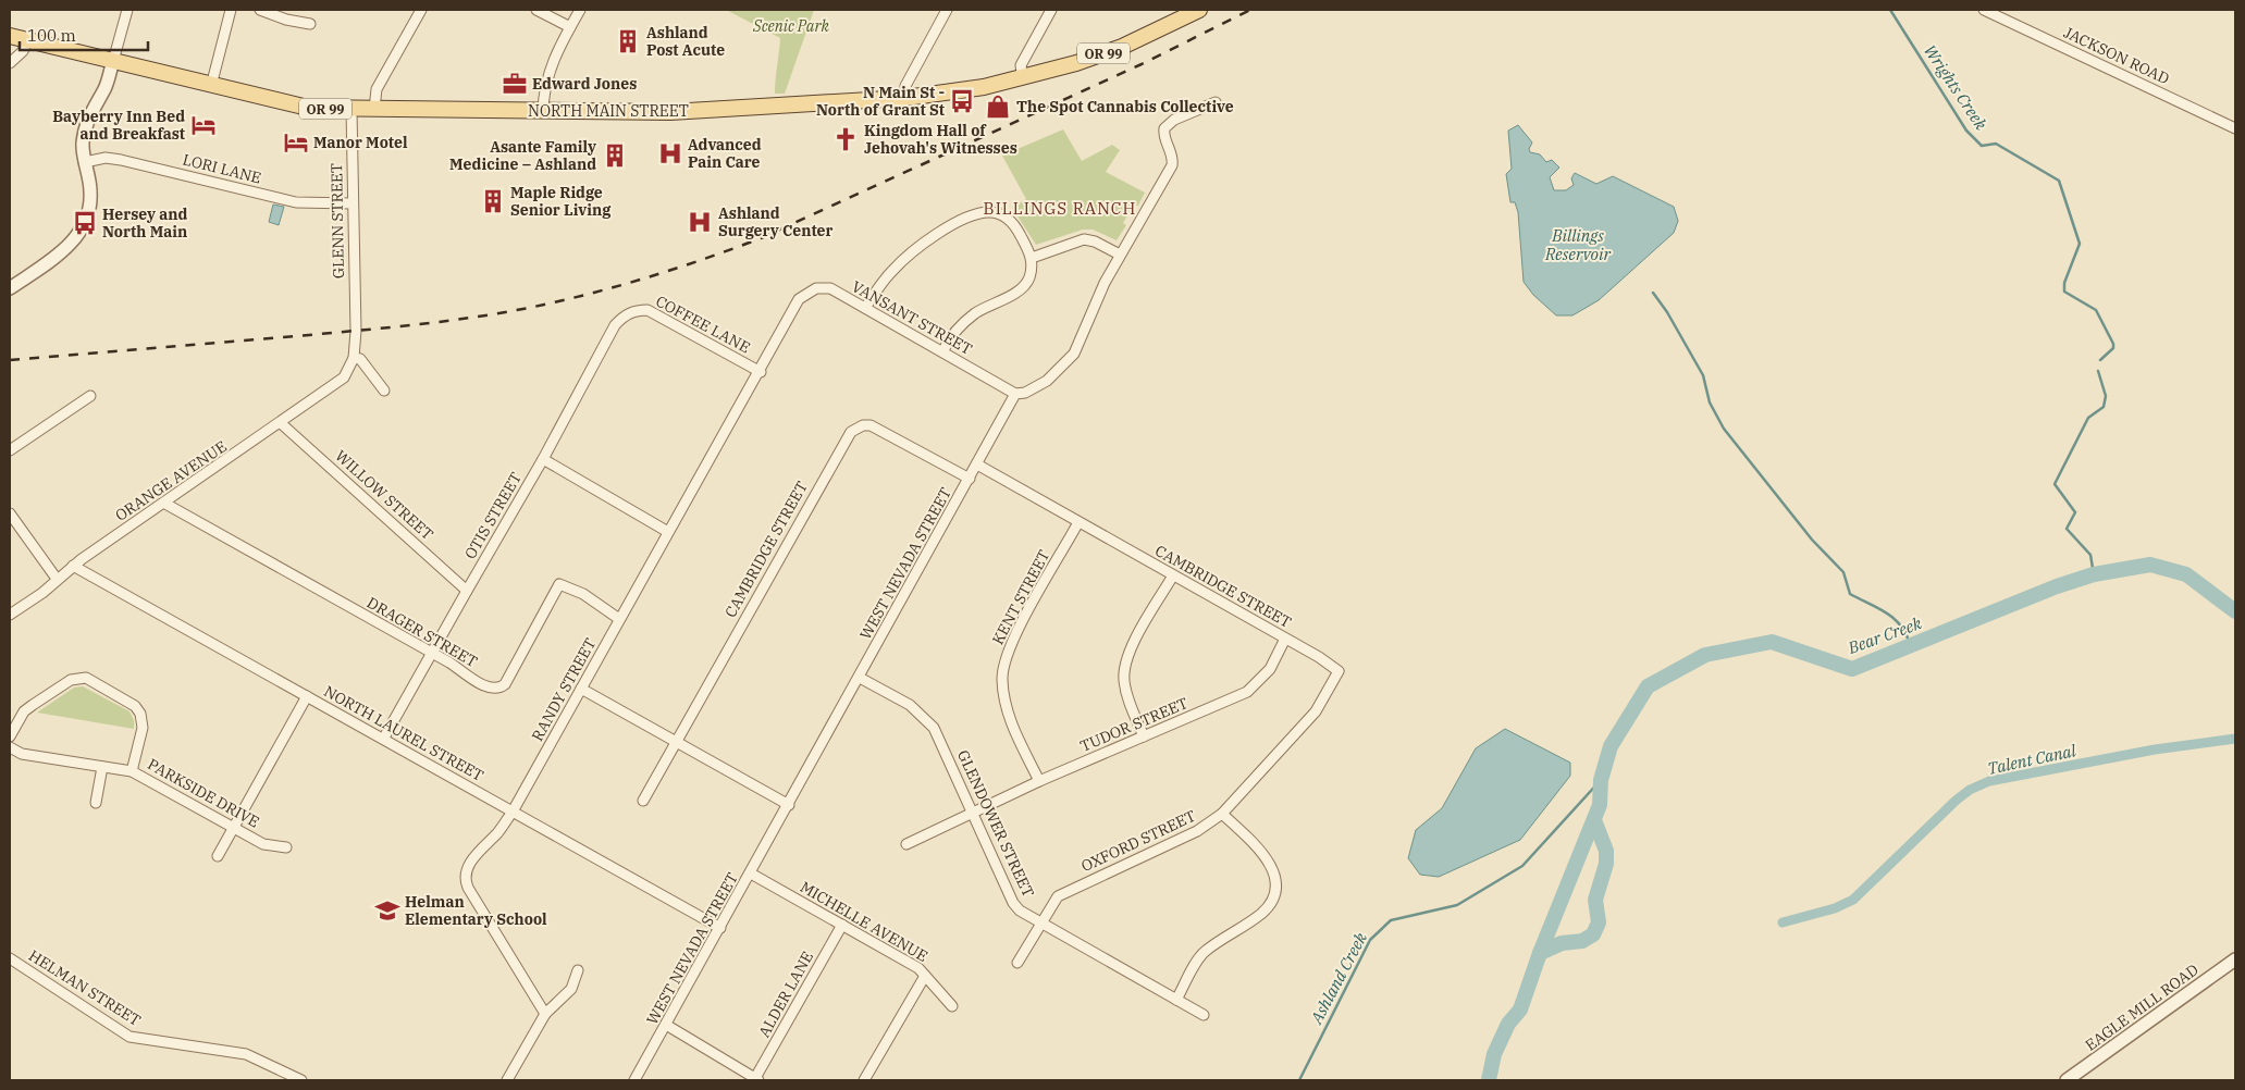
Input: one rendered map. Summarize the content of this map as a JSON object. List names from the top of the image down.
{
  "streets": {
    "main road": ["OR 99", "NORTH MAIN STREET"],
    "street": [
      "JACKSON ROAD",
      "LORI LANE",
      "GLENN STREET",
      "VANSANT STREET",
      "COFFEE LANE",
      "ORANGE AVENUE",
      "WILLOW STREET",
      "OTIS STREET",
      "CAMBRIDGE STREET",
      "WEST NEVADA STREET",
      "KENT STREET",
      "DRAGER STREET",
      "RANDY STREET",
      "TUDOR STREET",
      "NORTH LAUREL STREET",
      "PARKSIDE DRIVE",
      "GLENDOWER STREET",
      "OXFORD STREET",
      "MICHELLE AVENUE",
      "HELMAN STREET",
      "ALDER LANE",
      "EAGLE MILL ROAD"
    ]
  },
  "crossings": [
    ["NORTH MAIN STREET", "GLENN STREET"],
    ["LORI LANE", "GLENN STREET"],
    ["GLENN STREET", "ORANGE AVENUE"],
    ["VANSANT STREET", "WEST NEVADA STREET"],
    ["VANSANT STREET", "RANDY STREET"],
    ["COFFEE LANE", "OTIS STREET"],
    ["COFFEE LANE", "RANDY STREET"],
    ["ORANGE AVENUE", "WILLOW STREET"],
    ["ORANGE AVENUE", "DRAGER STREET"],
    ["ORANGE AVENUE", "NORTH LAUREL STREET"],
    ["WILLOW STREET", "OTIS STREET"],
    ["OTIS STREET", "DRAGER STREET"],
    ["OTIS STREET", "NORTH LAUREL STREET"],
    ["CAMBRIDGE STREET", "WEST NEVADA STREET"],
    ["CAMBRIDGE STREET", "KENT STREET"],
    ["CAMBRIDGE STREET", "TUDOR STREET"],
    ["CAMBRIDGE STREET", "OXFORD STREET"],
    ["WEST NEVADA STREET", "NORTH LAUREL STREET"],
    ["WEST NEVADA STREET", "GLENDOWER STREET"],
    ["WEST NEVADA STREET", "MICHELLE AVENUE"],
    ["KENT STREET", "TUDOR STREET"],
    ["DRAGER STREET", "RANDY STREET"],
    ["RANDY STREET", "NORTH LAUREL STREET"],
    ["TUDOR STREET", "GLENDOWER STREET"],
    ["GLENDOWER STREET", "OXFORD STREET"],
    ["MICHELLE AVENUE", "ALDER LANE"]
  ],
  "districts": ["BILLINGS RANCH"],
  "water": [
    "Wrights Creek",
    "Billings Reservoir",
    "Bear Creek",
    "Talent Canal",
    "Ashland Creek"
  ],
  "parks": ["Scenic Park"],
  "places": {
    "building": ["Ashland Post Acute", "Asante Family Medicine – Ashland", "Maple Ridge Senior Living"],
    "office": ["Edward Jones"],
    "bus stop": ["N Main St - North of Grant St", "Hersey and North Main"],
    "shop": ["The Spot Cannabis Collective"],
    "hotel": ["Bayberry Inn Bed and Breakfast", "Manor Motel"],
    "church": ["Kingdom Hall of Jehovah's Witnesses"],
    "hospital": ["Advanced Pain Care", "Ashland Surgery Center"],
    "school or university": ["Helman Elementary School"]
  },
  "scale_bar": "100 m"
}
